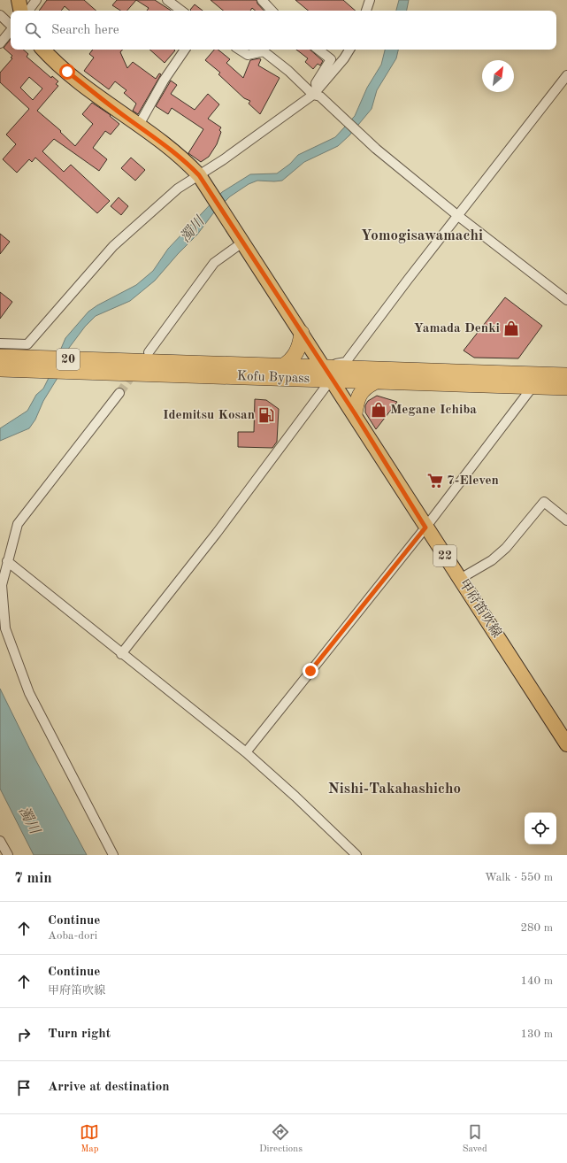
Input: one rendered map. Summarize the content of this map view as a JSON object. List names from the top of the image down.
{
  "streets": {
    "highway": ["20", "Kofu Bypass"],
    "main road": ["22", "甲府笛吹線"]
  },
  "crossings": [
    ["Kofu Bypass", "22"],
    ["Kofu Bypass", "甲府笛吹線"],
    ["22", "甲府笛吹線"]
  ],
  "districts": ["Yomogisawamachi", "Nishi-Takahashicho"],
  "water": ["濁川"],
  "places": {
    "shop": ["Yamada Denki", "Megane Ichiba"],
    "fuel station": ["Idemitsu Kosan"],
    "supermarket": ["7-Eleven"]
  },
  "north": "top right",
  "page": {
    "search": "Search here",
    "heading": ["7 min", "Walk · 550 m"],
    "list": [
      ["Continue", "Aoba-dori", "280 m"],
      ["Continue", "甲府笛吹線", "140 m"],
      ["Turn right", "130 m"],
      "Arrive at destination"
    ],
    "nav": ["Map", "Directions", "Saved"]
  }
}
